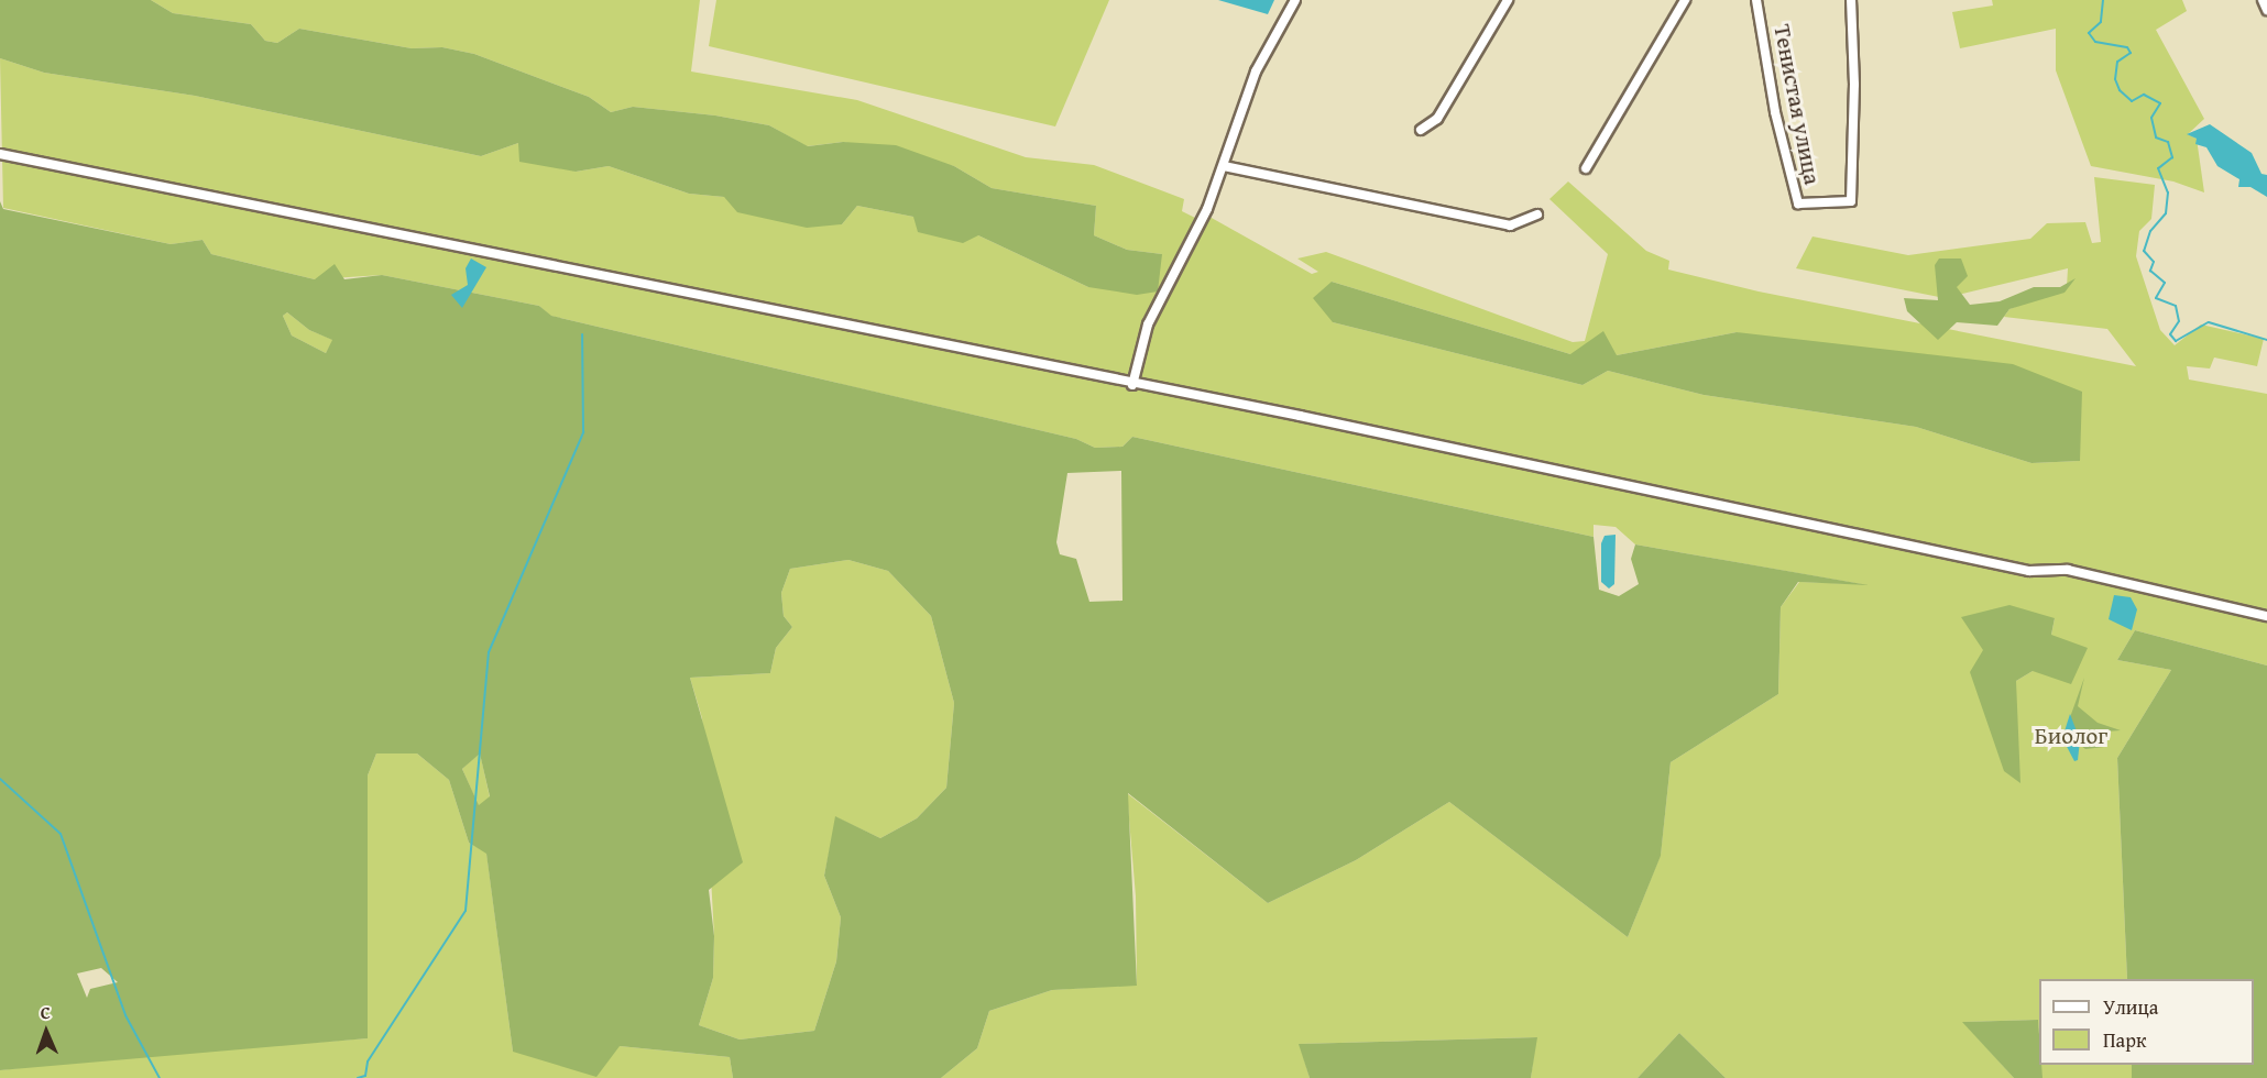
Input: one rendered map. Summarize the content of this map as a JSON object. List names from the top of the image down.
{
  "streets": {
    "street": ["Тенистая улица"]
  },
  "parks": ["Биолог"],
  "legend": ["Улица", "Парк"],
  "north": "top"
}
